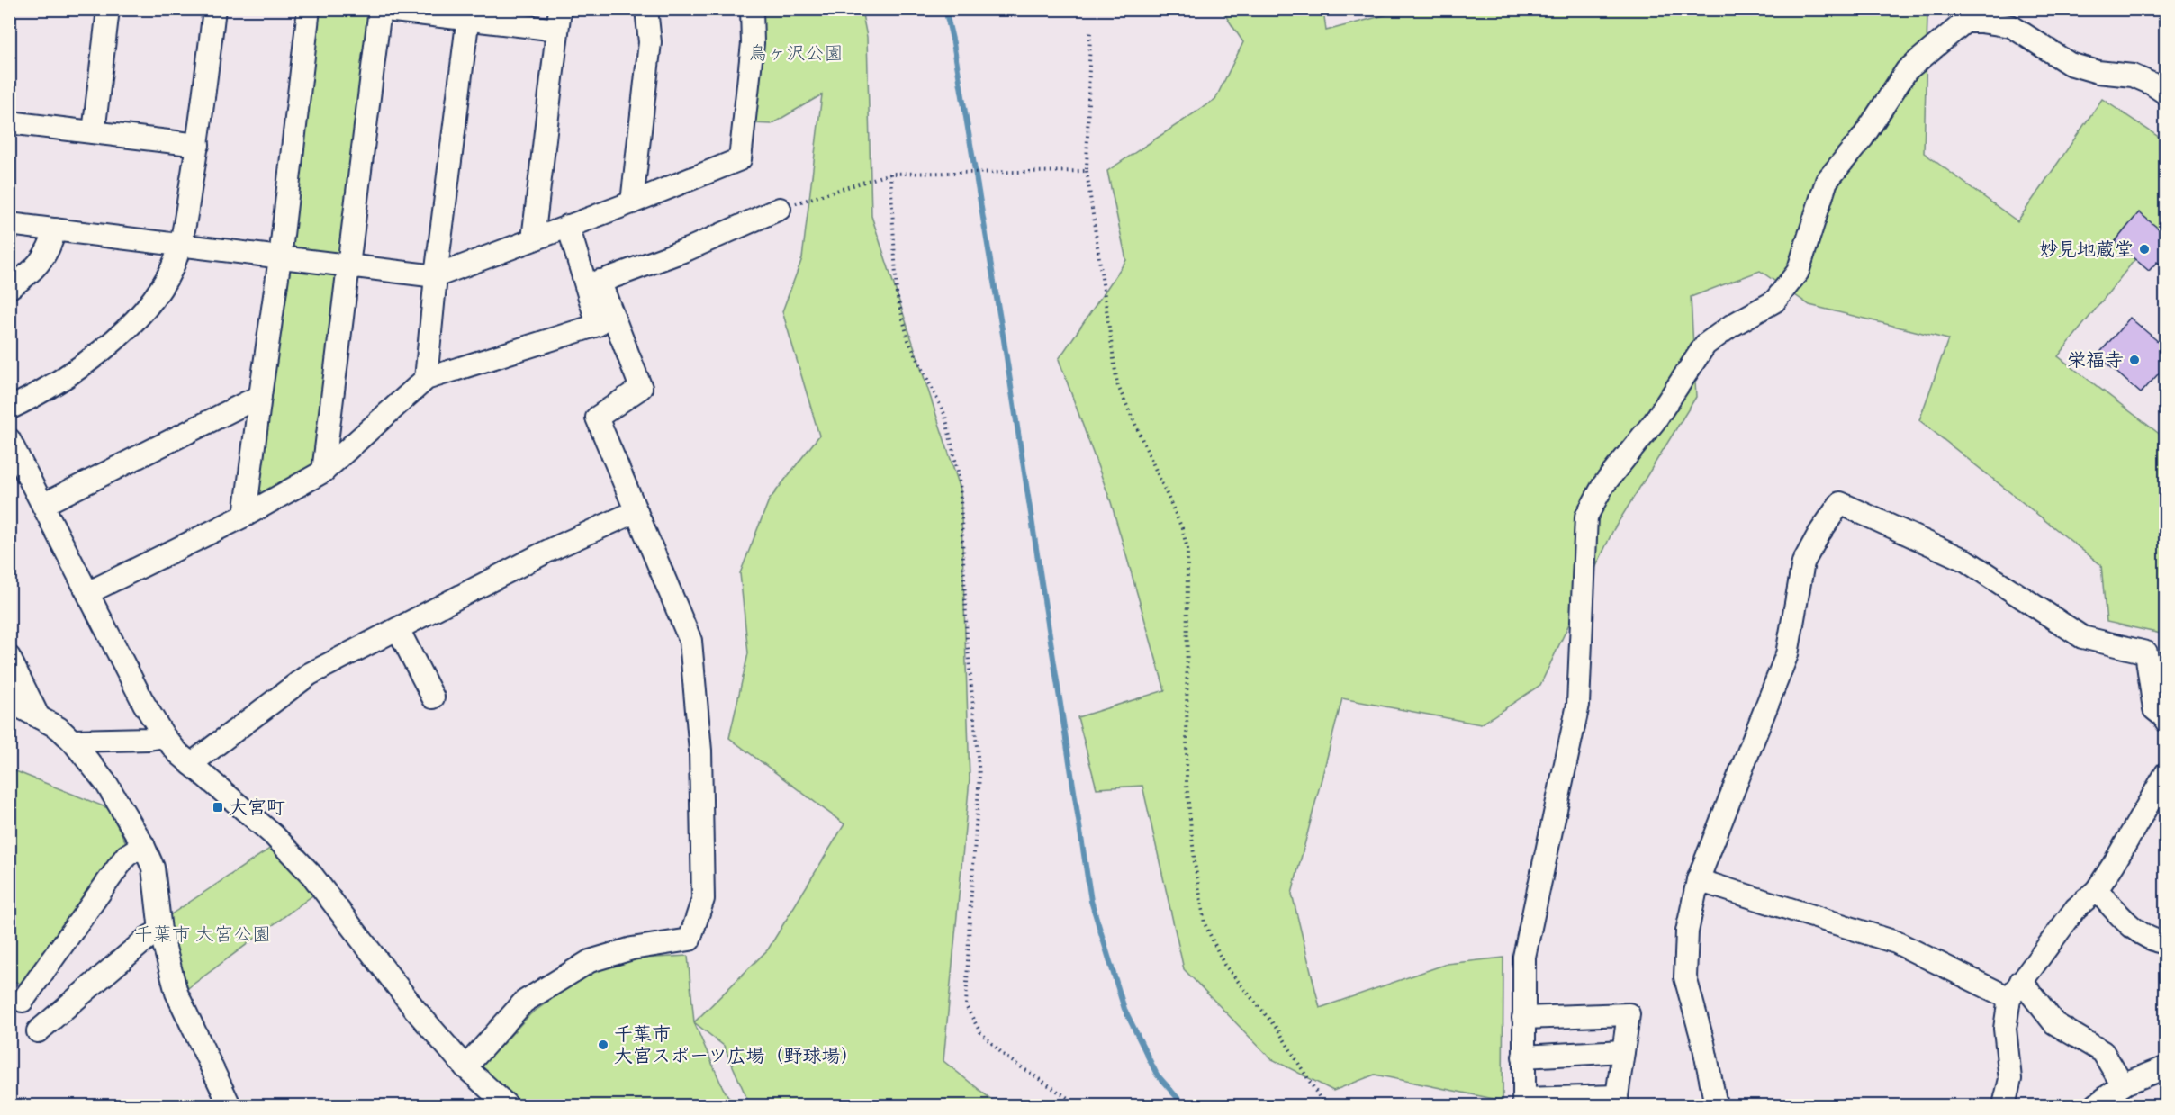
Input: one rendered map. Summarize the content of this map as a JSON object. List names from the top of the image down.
{
  "parks": ["鳥ヶ沢公園", "千葉市 大宮公園"],
  "places": {
    "other": ["妙見地蔵堂", "栄福寺", "千葉市 大宮スポーツ広場（野球場）"],
    "transit": ["大宮町"]
  }
}
